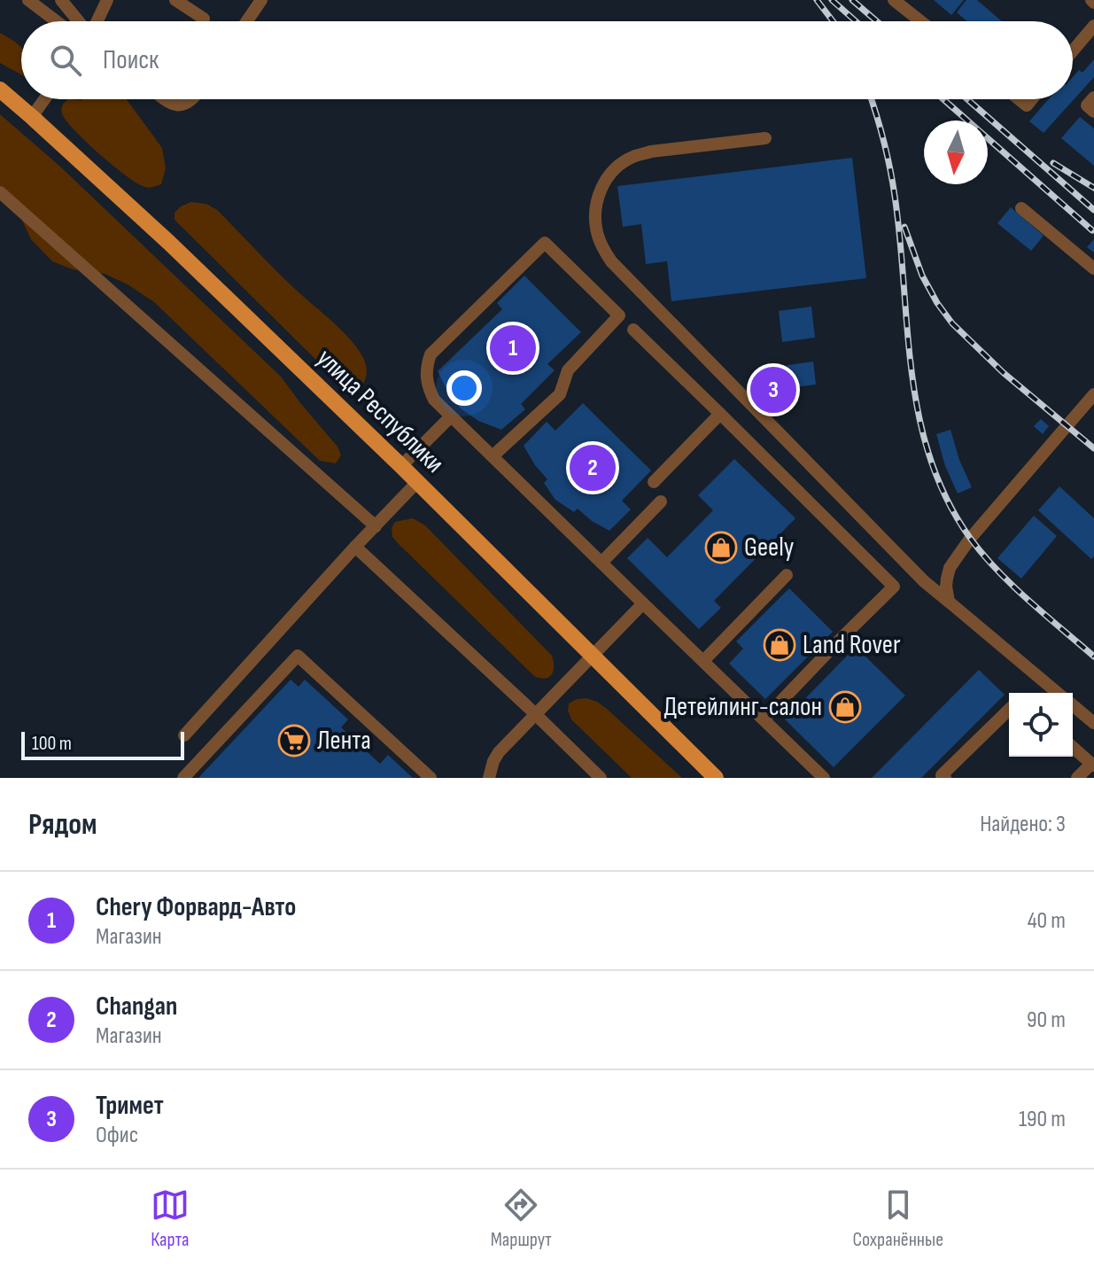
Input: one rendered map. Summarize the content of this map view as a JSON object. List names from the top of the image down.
{
  "streets": {
    "main road": ["улица Республики"]
  },
  "places": {
    "shop": ["Geely", "Land Rover", "Детейлинг-салон"],
    "supermarket": ["Лента"]
  },
  "scale_bar": "100 m",
  "north": "bottom",
  "page": {
    "search": "Поиск",
    "pins": ["1", "3", "2"],
    "scale": "100 m",
    "heading": ["Рядом", "Найдено: 3"],
    "list": [
      {
        "mark": "1",
        "name": "Chery Форвард-Авто",
        "note": "Магазин",
        "value": "40 m"
      },
      {
        "mark": "2",
        "name": "Changan",
        "note": "Магазин",
        "value": "90 m"
      },
      {
        "mark": "3",
        "name": "Тримет",
        "note": "Офис",
        "value": "190 m"
      }
    ],
    "nav": ["Карта", "Маршрут", "Сохранённые"]
  }
}
